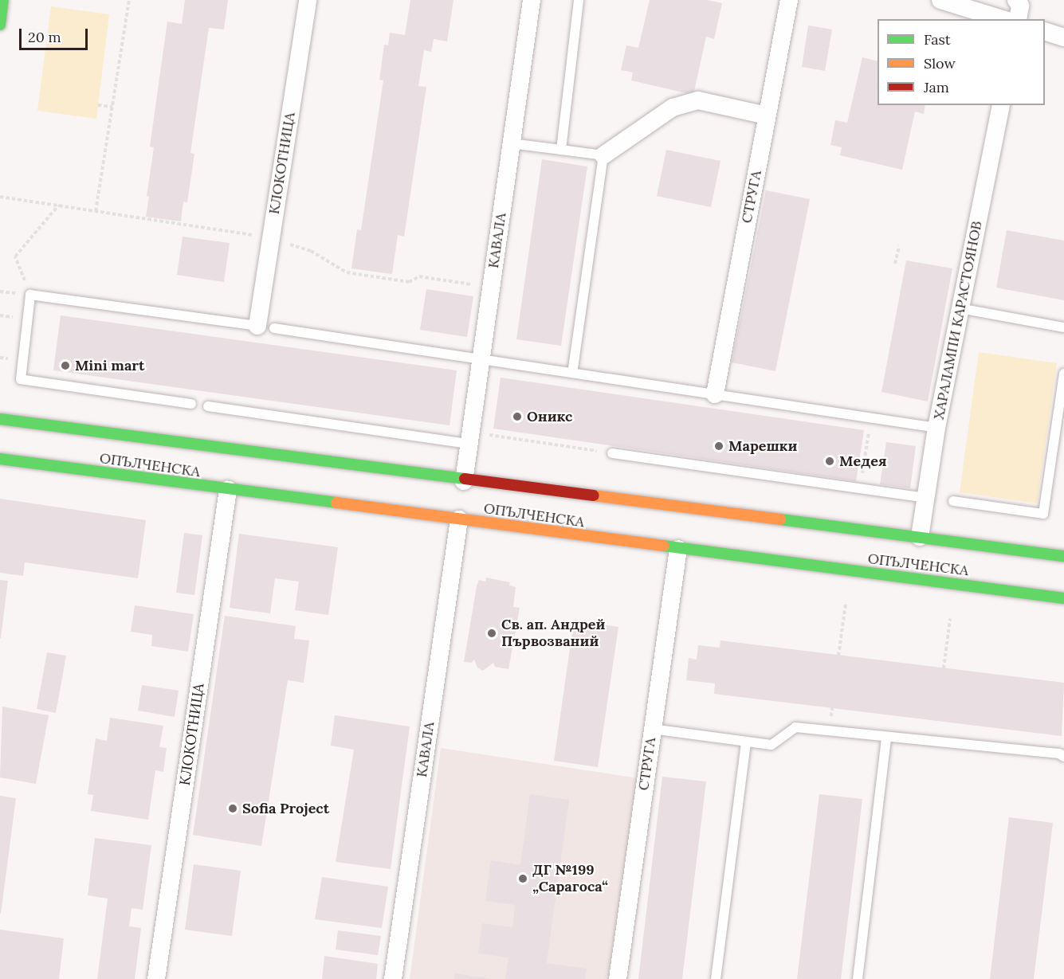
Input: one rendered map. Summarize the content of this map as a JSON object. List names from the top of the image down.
{
  "streets": {
    "main road": ["ОПЪЛЧЕНСКА"],
    "street": [
      "КЛОКОТНИЦА",
      "СТРУГА",
      "КАВАЛА",
      "ХАРАЛАМПИ КАРАСТОЯНОВ"
    ]
  },
  "crossings": [
    ["КЛОКОТНИЦА", "ОПЪЛЧЕНСКА"],
    ["СТРУГА", "ОПЪЛЧЕНСКА"],
    ["КАВАЛА", "ОПЪЛЧЕНСКА"],
    ["ХАРАЛАМПИ КАРАСТОЯНОВ", "ОПЪЛЧЕНСКА"]
  ],
  "places": [
    "Mini mart",
    "Оникс",
    "Марешки",
    "Медея",
    "Св. ап. Андрей Първозваний",
    "Sofia Project",
    "ДГ №199 „Сарагоса“"
  ],
  "legend": ["Fast", "Slow", "Jam"],
  "scale_bar": "20 m"
}
